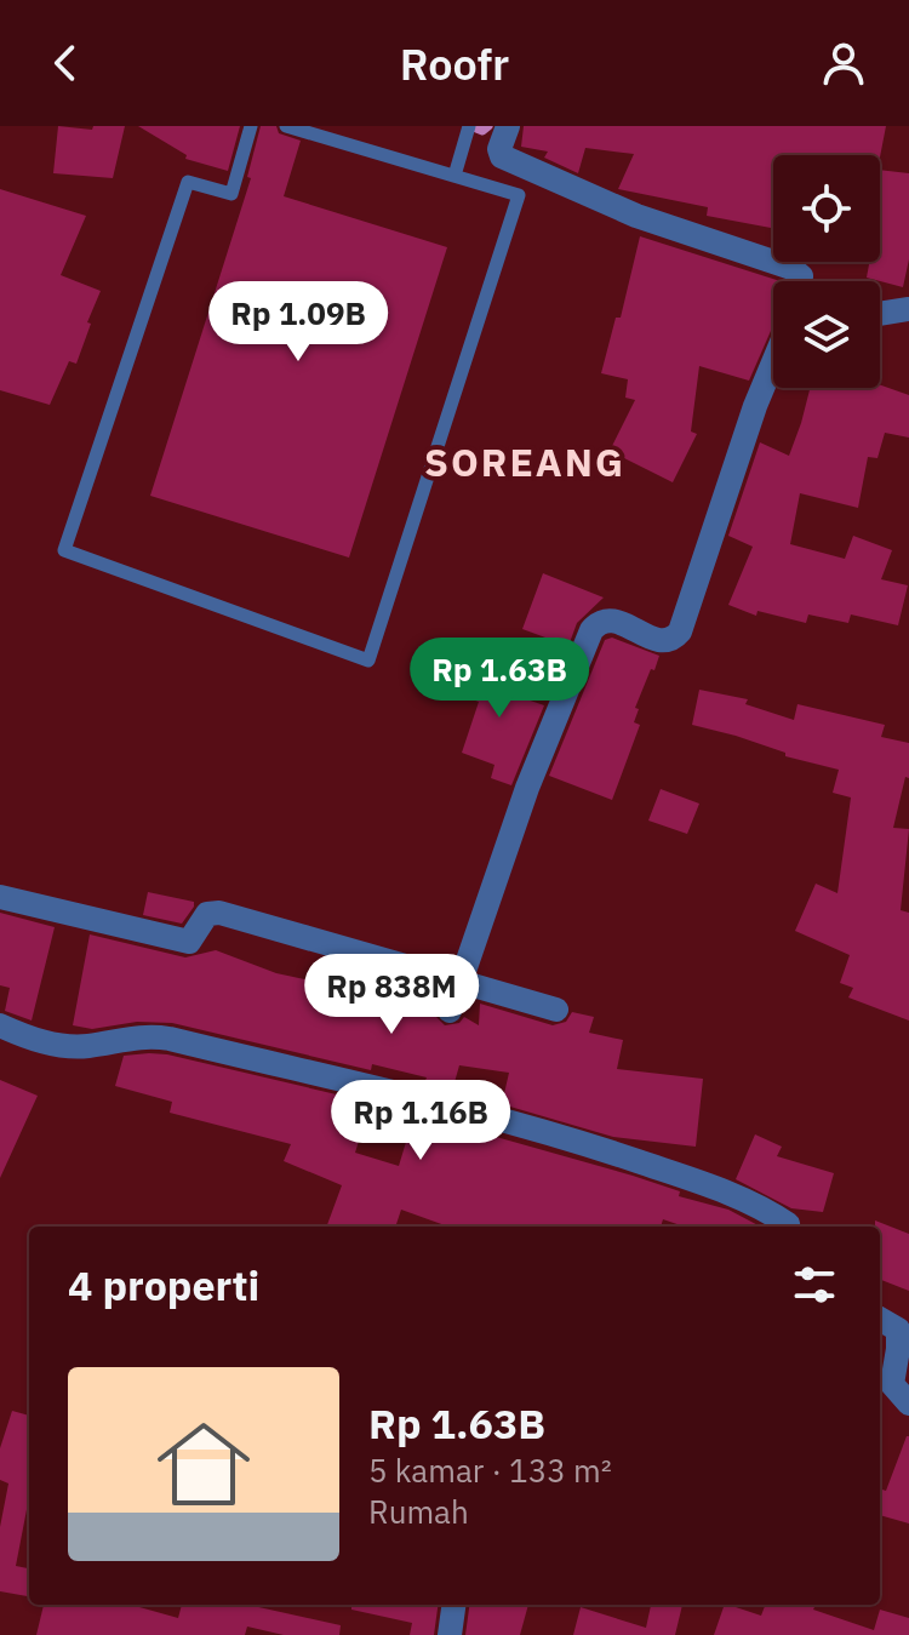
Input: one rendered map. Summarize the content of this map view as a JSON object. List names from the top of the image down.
{
  "districts": ["SOREANG"],
  "page": {
    "header": "Roofr",
    "price": [
      "Rp 1.09B",
      "Rp 1.63B",
      "Rp 838M",
      "Rp 1.16B"
    ],
    "heading": "4 properti",
    "list": [
      {
        "name": "Rp 1.63B",
        "note": "5 kamar · 133 m² · Rumah"
      }
    ]
  }
}
